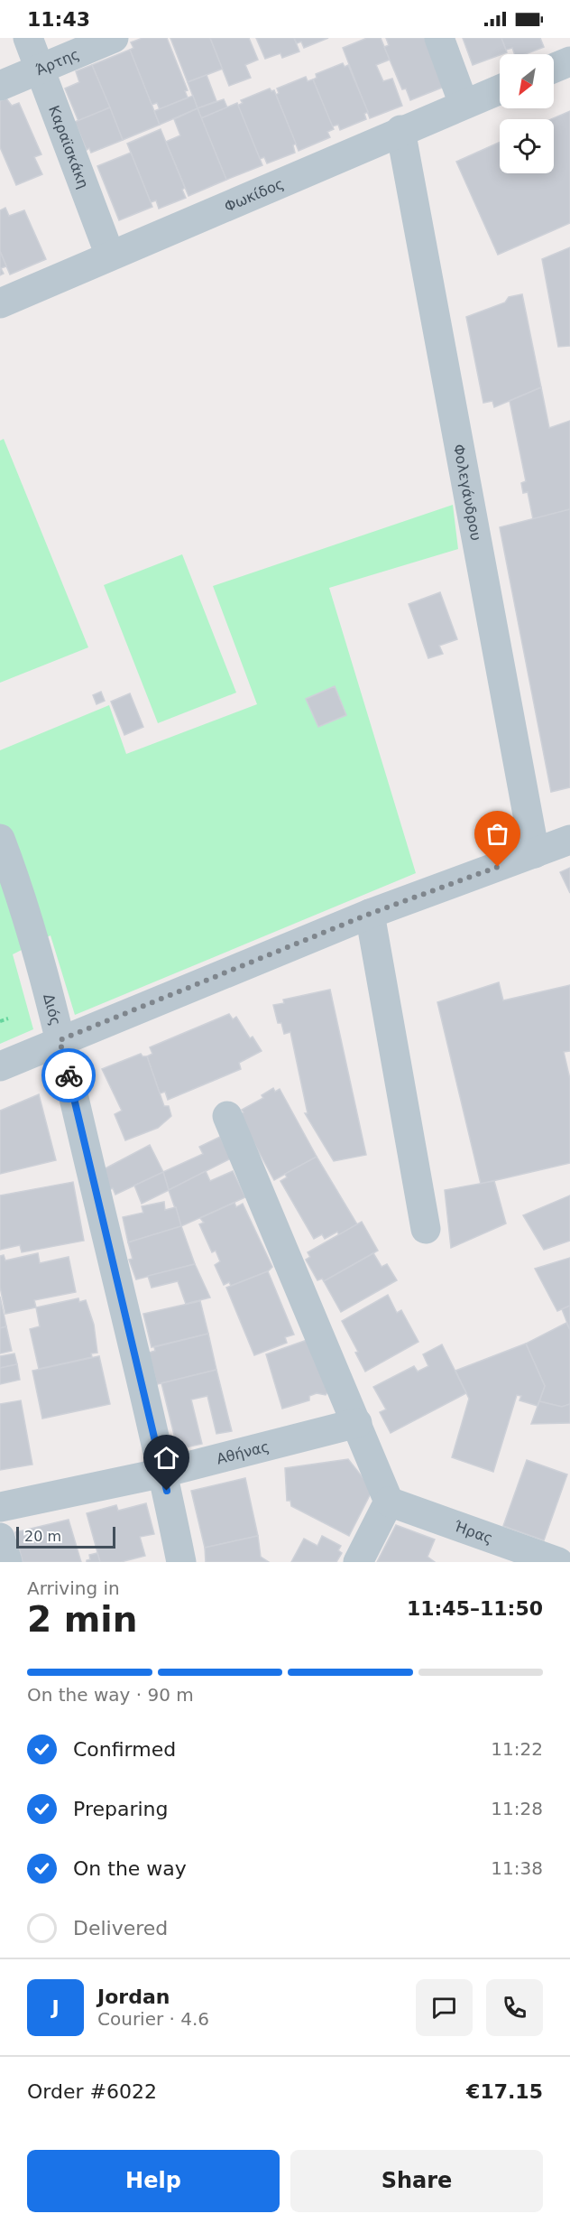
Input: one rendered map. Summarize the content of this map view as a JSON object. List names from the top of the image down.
{
  "streets": {
    "street": [
      "Άρτης",
      "Καραϊσκάκη",
      "Φωκίδος",
      "Φολεγάνδρου",
      "Διός",
      "Αθήνας",
      "Ήρας"
    ]
  },
  "crossings": [
    ["Άρτης", "Καραϊσκάκη"],
    ["Καραϊσκάκη", "Φωκίδος"],
    ["Φωκίδος", "Φολεγάνδρου"],
    ["Διός", "Αθήνας"]
  ],
  "scale_bar": "20 m",
  "north": "bottom left",
  "page": {
    "status": "11:43",
    "scale": "20 m",
    "heading": ["2 min", "Arriving in", "11:45–11:50"],
    "panel": [
      "Jordan",
      "Courier · 4.6",
      "Order #6022",
      "€17.15"
    ],
    "bar": "On the way · 90 m",
    "list": [
      ["Confirmed", "11:22"],
      ["Preparing", "11:28"],
      ["On the way", "11:38"],
      "Delivered"
    ],
    "round": "J",
    "buttons": ["Help", "Share"]
  }
}
